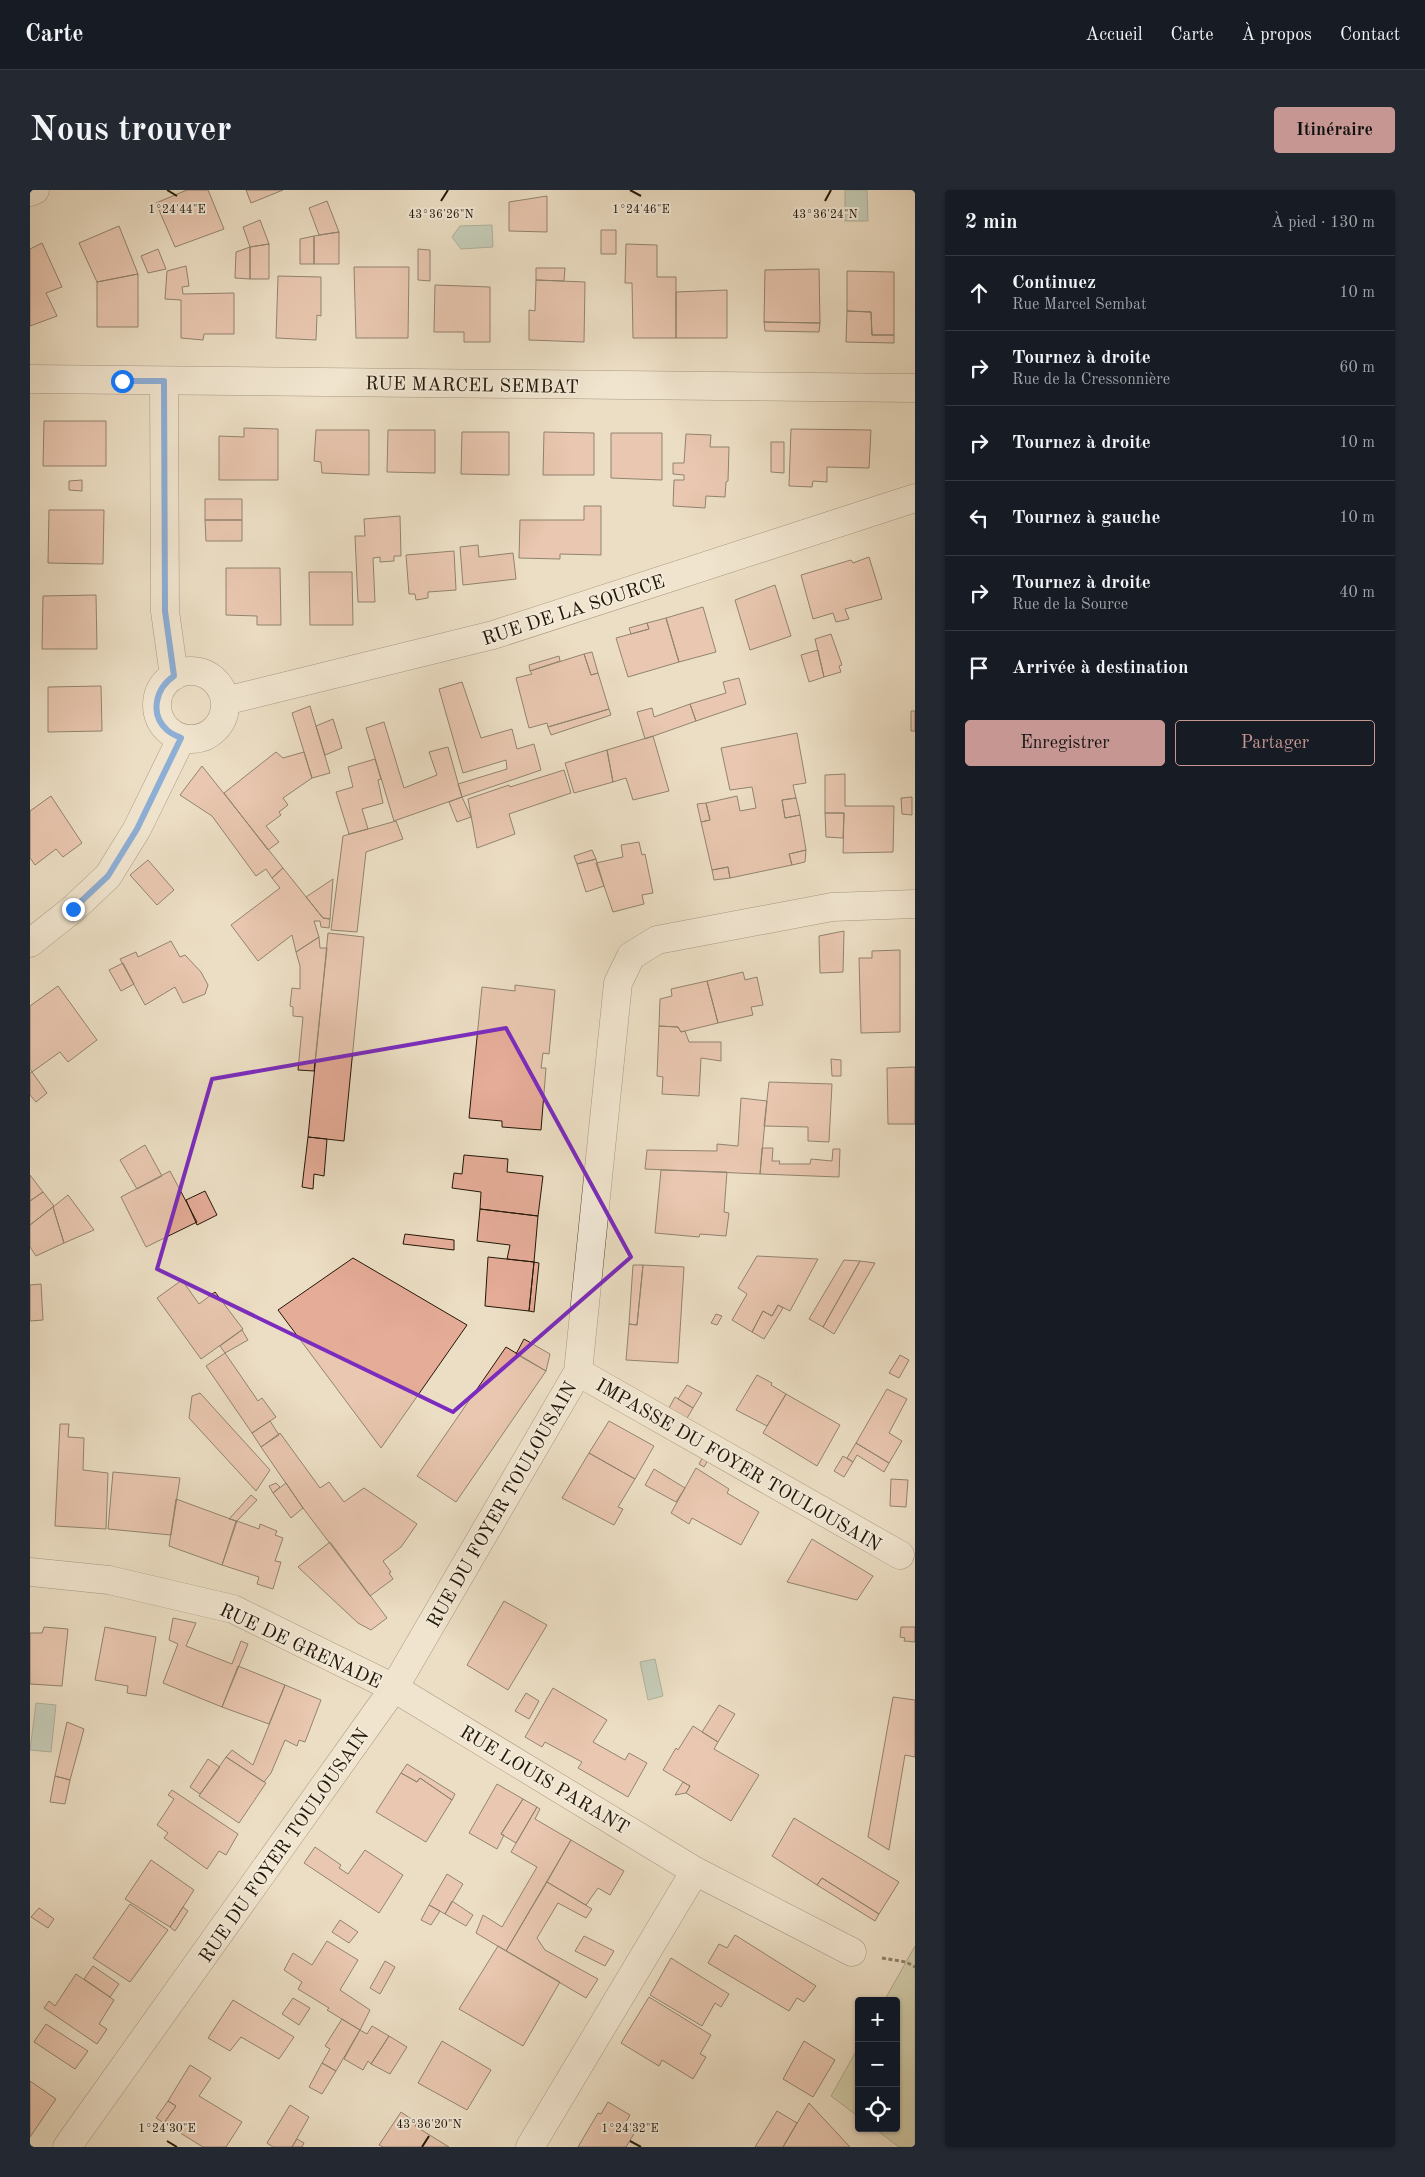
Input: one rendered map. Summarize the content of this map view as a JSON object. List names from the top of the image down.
{
  "streets": {
    "street": [
      "RUE MARCEL SEMBAT",
      "RUE DE LA SOURCE",
      "IMPASSE DU FOYER TOULOUSAIN",
      "RUE DU FOYER TOULOUSAIN",
      "RUE DE GRENADE",
      "RUE LOUIS PARANT"
    ]
  },
  "crossings": [
    ["IMPASSE DU FOYER TOULOUSAIN", "RUE DU FOYER TOULOUSAIN"],
    ["RUE DU FOYER TOULOUSAIN", "RUE DE GRENADE"],
    ["RUE DU FOYER TOULOUSAIN", "RUE LOUIS PARANT"],
    ["RUE DE GRENADE", "RUE LOUIS PARANT"]
  ],
  "page": {
    "header": "Carte",
    "nav": [
      "Accueil",
      "Carte",
      "À propos",
      "Contact"
    ],
    "buttons": [
      "Itinéraire",
      ["Enregistrer", "Partager"]
    ],
    "title": "Nous trouver",
    "heading": ["2 min", "À pied · 130 m"],
    "list": [
      ["Continuez", "Rue Marcel Sembat", "10 m"],
      ["Tournez à droite", "Rue de la Cressonnière", "60 m"],
      ["Tournez à droite", "10 m"],
      ["Tournez à gauche", "10 m"],
      ["Tournez à droite", "Rue de la Source", "40 m"],
      "Arrivée à destination"
    ],
    "map_buttons": ["+", "−"]
  },
  "coordinates": [
    "1°24'44\"E",
    "1°24'46\"E",
    "43°36'26\"N",
    "43°36'24\"N",
    "43°36'20\"N",
    "1°24'30\"E",
    "1°24'32\"E"
  ]
}
